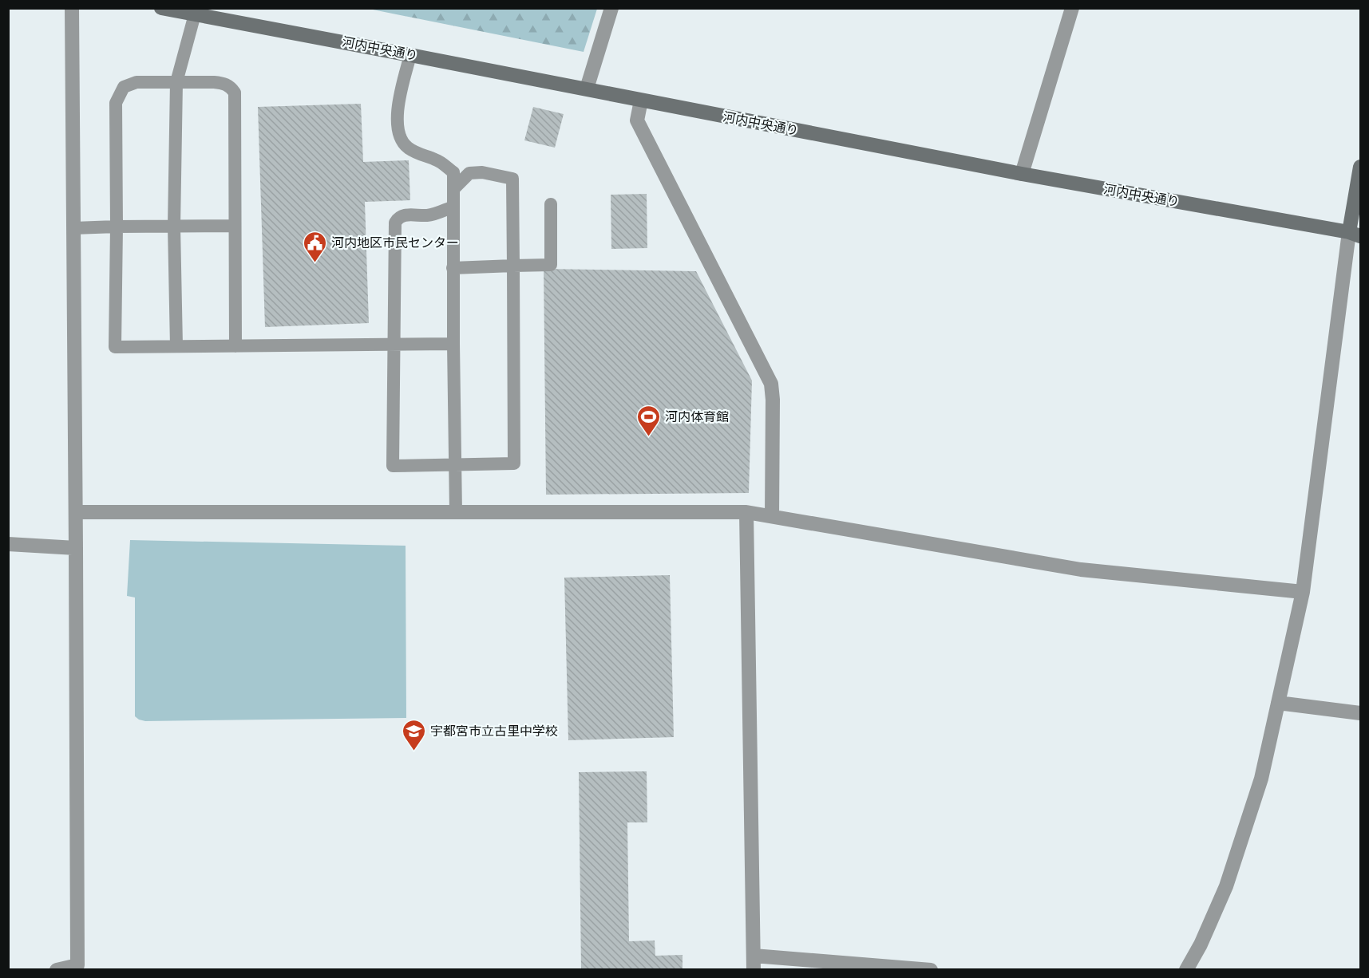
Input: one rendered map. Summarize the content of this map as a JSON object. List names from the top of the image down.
{
  "streets": {
    "street": ["河内中央通り"]
  },
  "places": {
    "public building": ["河内地区市民センター"],
    "sports": ["河内体育館"],
    "school or university": ["宇都宮市立古里中学校"]
  }
}
